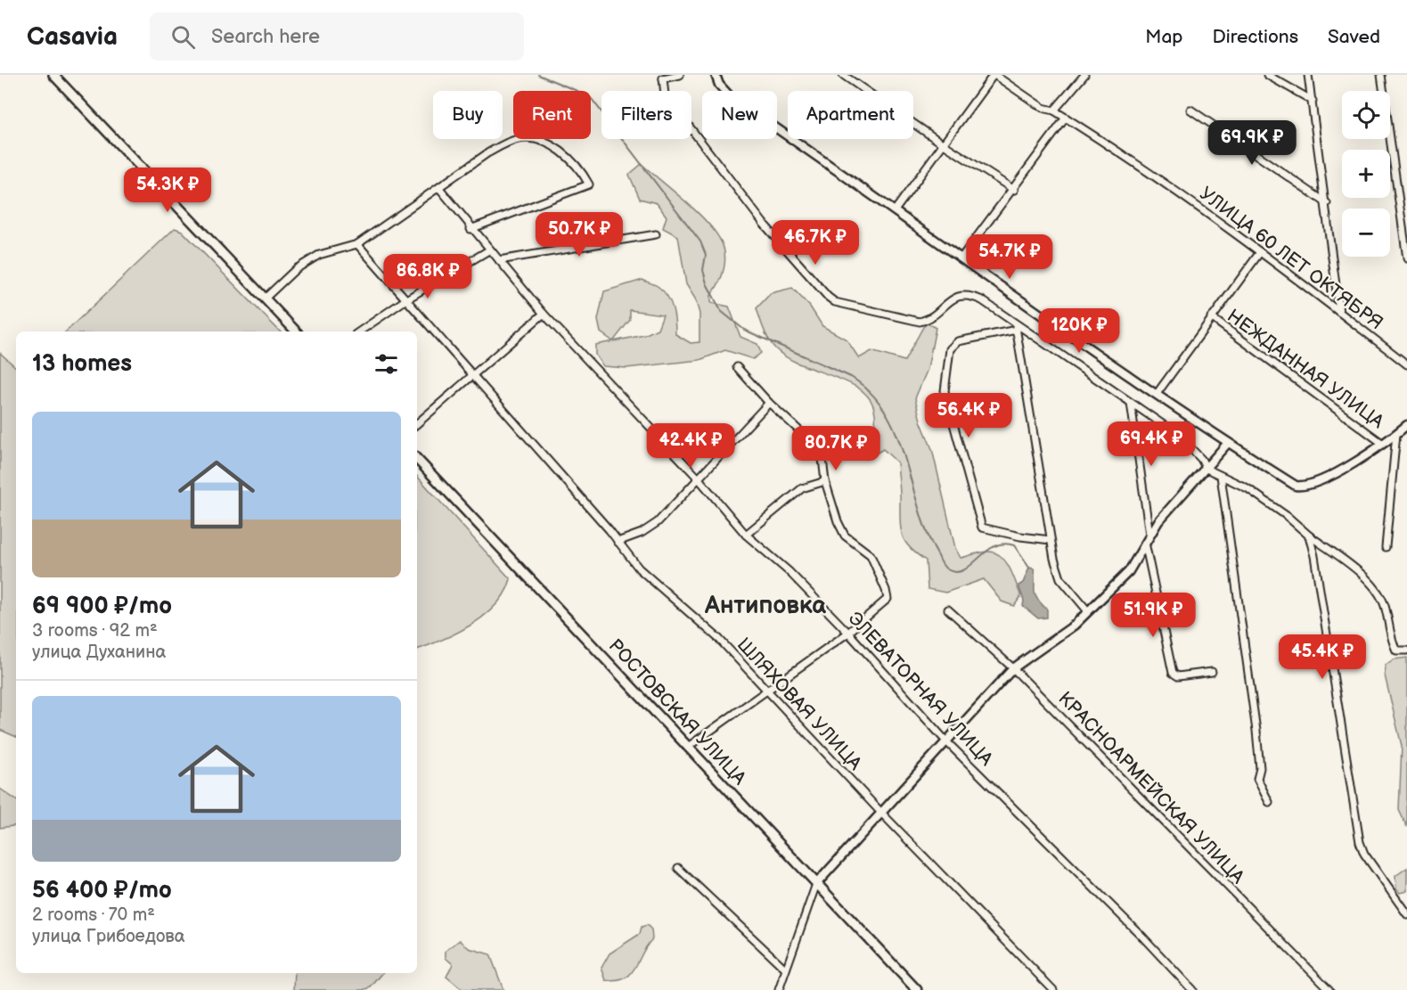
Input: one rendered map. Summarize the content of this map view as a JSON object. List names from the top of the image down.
{
  "streets": {
    "main road": ["РОСТОВСКАЯ УЛИЦА"],
    "street": [
      "УЛИЦА 60 ЛЕТ ОКТЯБРЯ",
      "НЕЖДАННАЯ УЛИЦА",
      "ЭЛЕВАТОРНАЯ УЛИЦА",
      "ШЛЯХОВАЯ УЛИЦА",
      "КРАСНОАРМЕЙСКАЯ УЛИЦА"
    ]
  },
  "districts": ["Антиповка"],
  "page": {
    "header": "Casavia",
    "search": "Search here",
    "nav": ["Map", "Directions", "Saved"],
    "map_buttons": ["+", "−"],
    "chip": [
      "Buy",
      "Rent",
      "Filters",
      "New",
      "Apartment"
    ],
    "price": [
      "69.9K ₽",
      "54.3K ₽",
      "50.7K ₽",
      "46.7K ₽",
      "54.7K ₽",
      "86.8K ₽",
      "120K ₽",
      "56.4K ₽",
      "69.4K ₽",
      "42.4K ₽",
      "80.7K ₽",
      "51.9K ₽",
      "45.4K ₽"
    ],
    "heading": "13 homes",
    "list": [
      {
        "name": "69 900 ₽/mo",
        "note": "3 rooms · 92 m² · улица Духанина"
      },
      {
        "name": "56 400 ₽/mo",
        "note": "2 rooms · 70 m² · улица Грибоедова"
      }
    ]
  }
}
